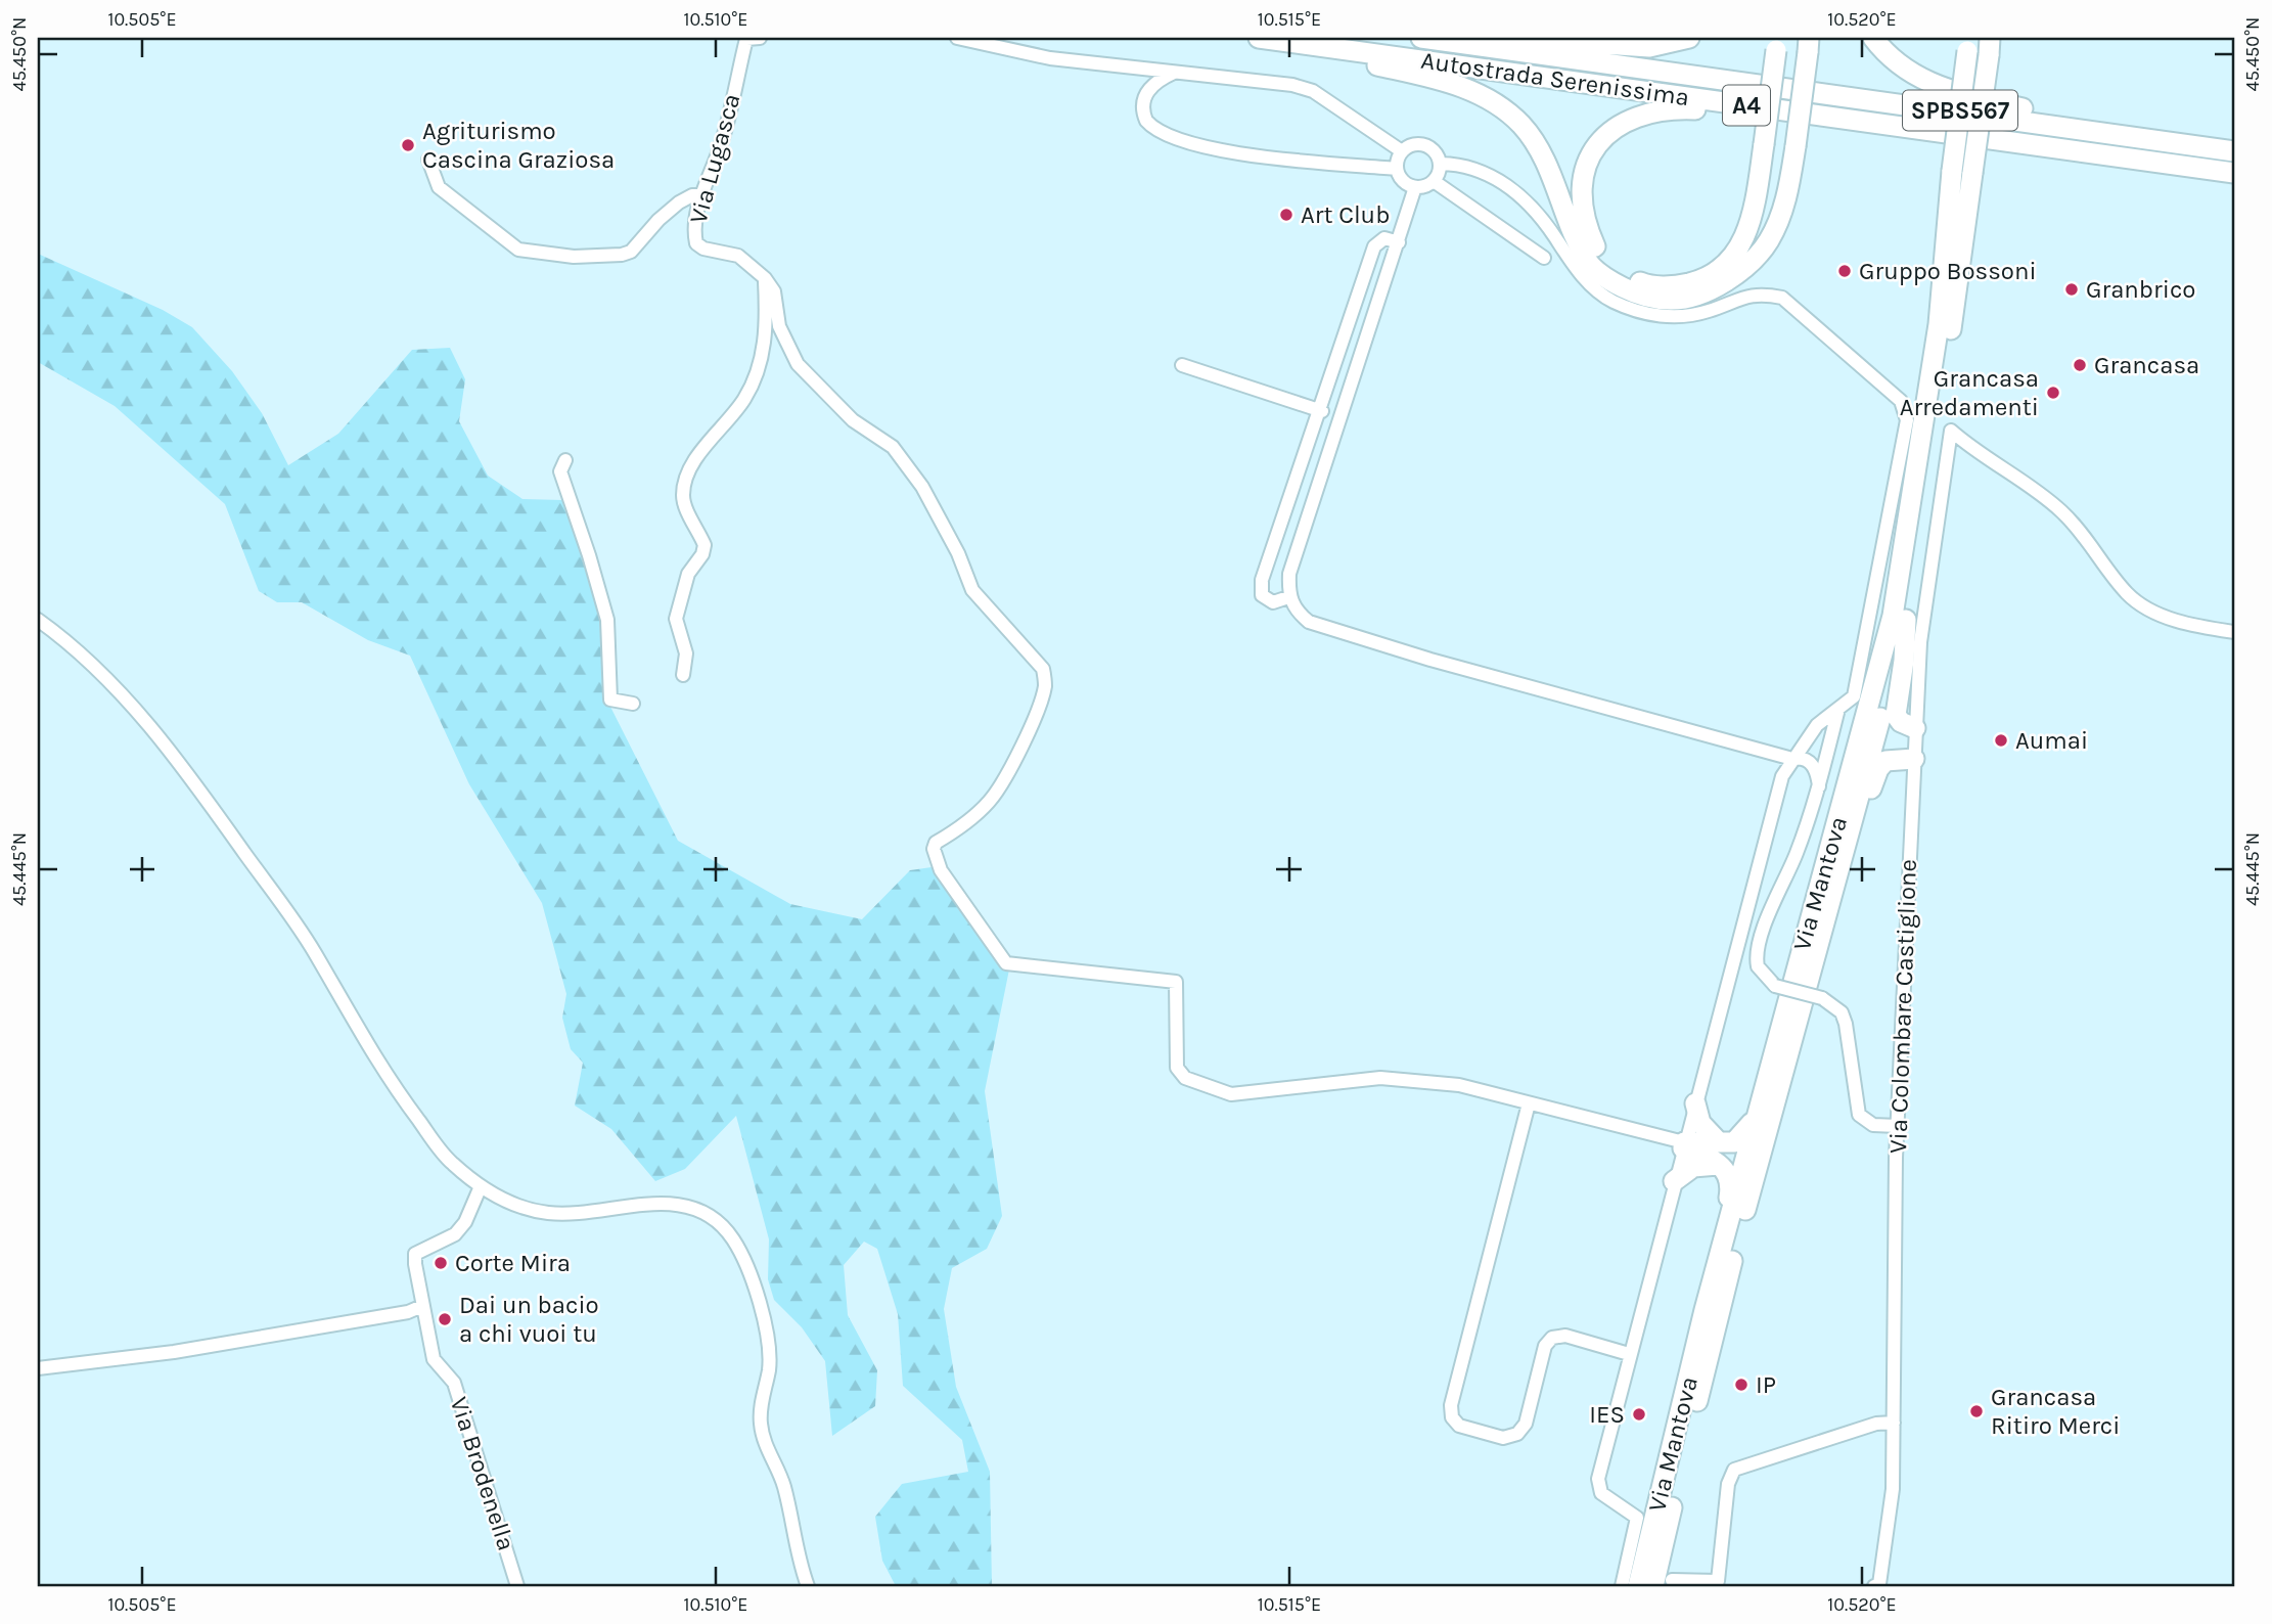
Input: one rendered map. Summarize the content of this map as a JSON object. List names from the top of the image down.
{
  "streets": {
    "highway": [
      "Autostrada Serenissima",
      "A4",
      "SPBS567",
      "Via Mantova"
    ],
    "street": ["Via Lugasca", "Via Colombare Castiglione", "Via Brodenella"]
  },
  "places": [
    "Agriturismo Cascina Graziosa",
    "Art Club",
    "Gruppo Bossoni",
    "Granbrico",
    "Grancasa",
    "Grancasa Arredamenti",
    "Aumai",
    "Corte Mira",
    "Dai un bacio a chi vuoi tu",
    "IP",
    "Grancasa Ritiro Merci",
    "IES"
  ],
  "coordinates": [
    "10.505°E",
    "10.510°E",
    "10.515°E",
    "10.520°E",
    "45.450°N",
    "45.445°N"
  ]
}
